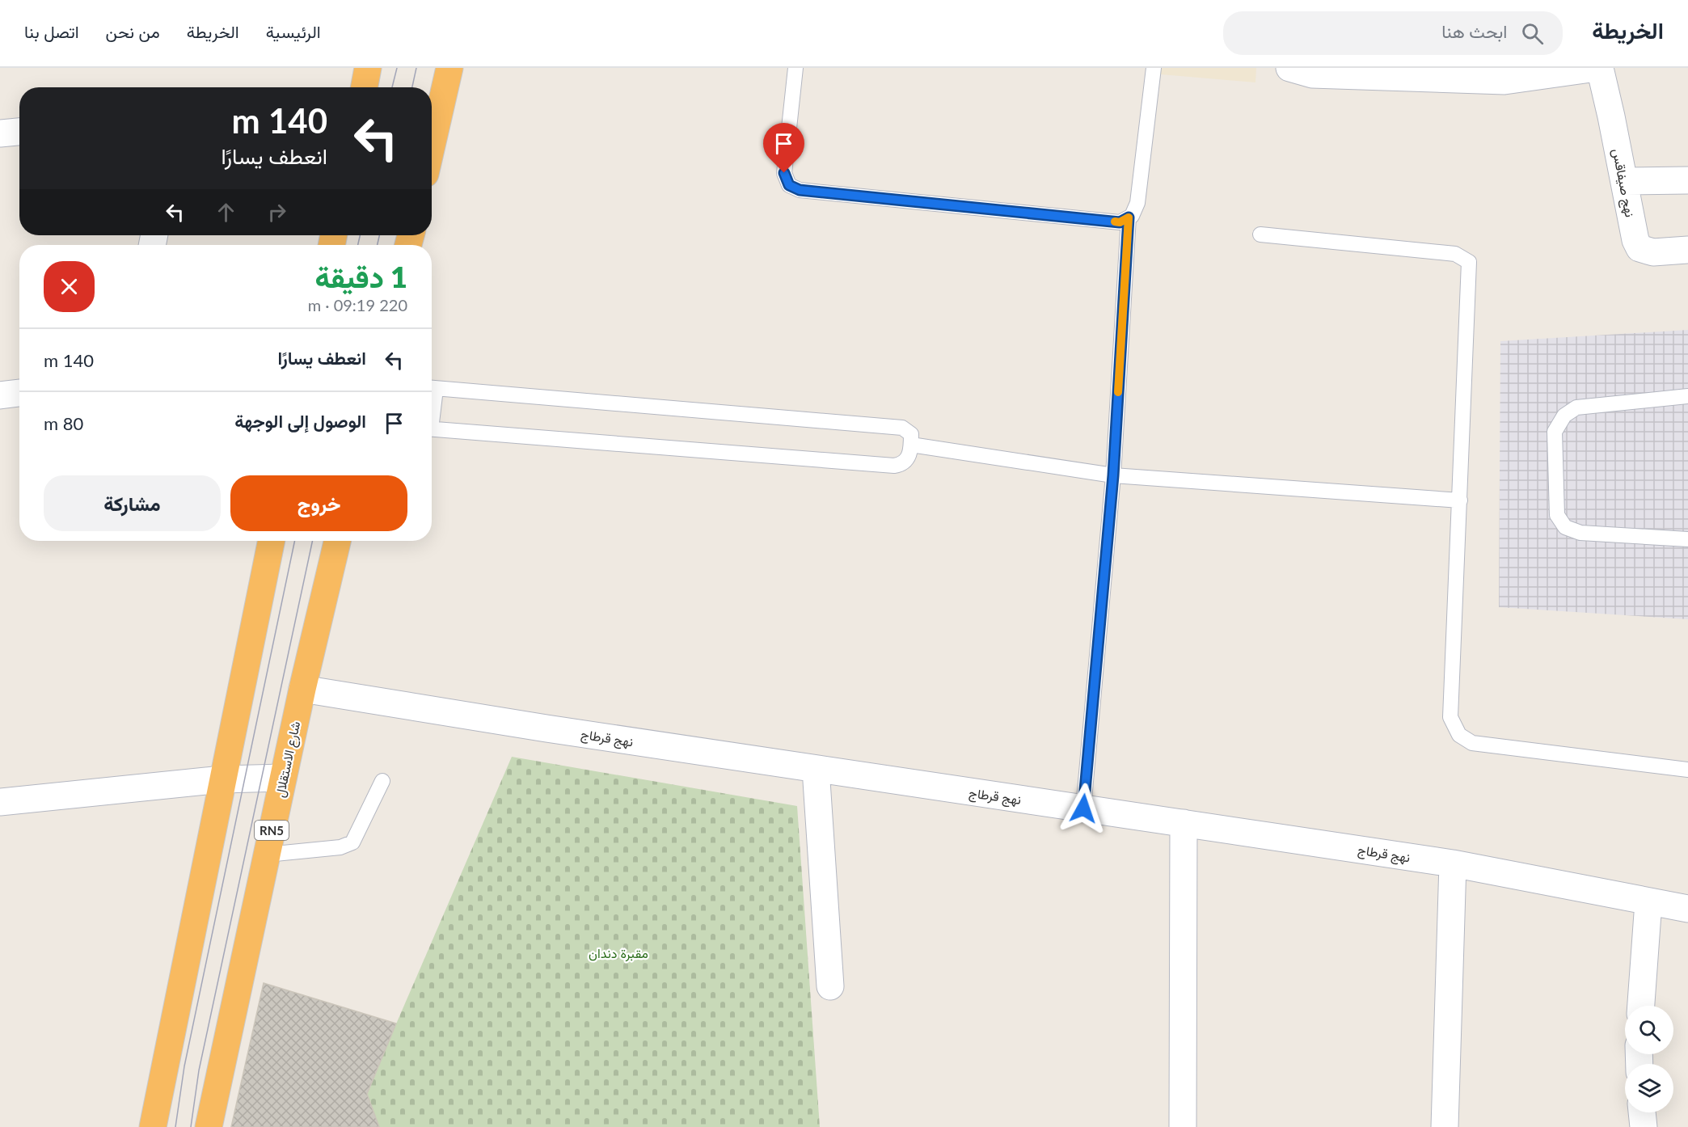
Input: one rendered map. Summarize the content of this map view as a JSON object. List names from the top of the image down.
{
  "streets": {
    "highway": ["شارع الاستقلال", "RN5"],
    "street": ["نهج صيفاقس", "نهج قرطاج"]
  },
  "crossings": [
    ["نهج قرطاج", "شارع الاستقلال"]
  ],
  "parks": ["مقبرة دندان"],
  "page": {
    "header": "الخريطة",
    "search": "ابحث هنا",
    "nav": [
      "الرئيسية",
      "الخريطة",
      "من نحن",
      "اتصل بنا"
    ],
    "turn": ["140 m", "انعطف يسارًا"],
    "heading": ["1 دقيقة", "220 m · 09:19"],
    "list": [
      {
        "name": "انعطف يسارًا",
        "value": "140 m"
      },
      {
        "name": "الوصول إلى الوجهة",
        "value": "80 m"
      }
    ],
    "buttons": ["خروج", "مشاركة"]
  }
}
